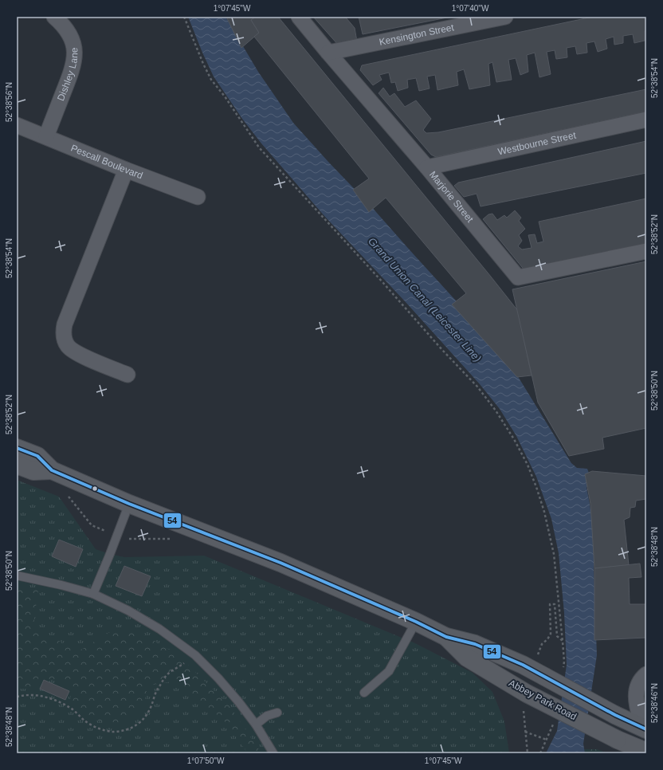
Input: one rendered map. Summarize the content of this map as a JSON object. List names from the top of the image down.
{
  "streets": {
    "main road": ["Abbey Park Road"],
    "street": [
      "Kensington Street",
      "Dishley Lane",
      "Westbourne Street",
      "Pescall Boulevard",
      "Marjorie Street"
    ]
  },
  "crossings": [
    ["Kensington Street", "Marjorie Street"],
    ["Dishley Lane", "Pescall Boulevard"],
    ["Westbourne Street", "Marjorie Street"]
  ],
  "water": ["Grand Union Canal (Leicester Line)"],
  "lines": ["transit line 54"],
  "coordinates": [
    "1°07'45\"W",
    "1°07'40\"W",
    "52°38'54\"N",
    "52°38'56\"N",
    "52°38'52\"N",
    "52°38'50\"N",
    "52°38'48\"N",
    "52°38'46\"N",
    "1°07'50\"W"
  ]
}
